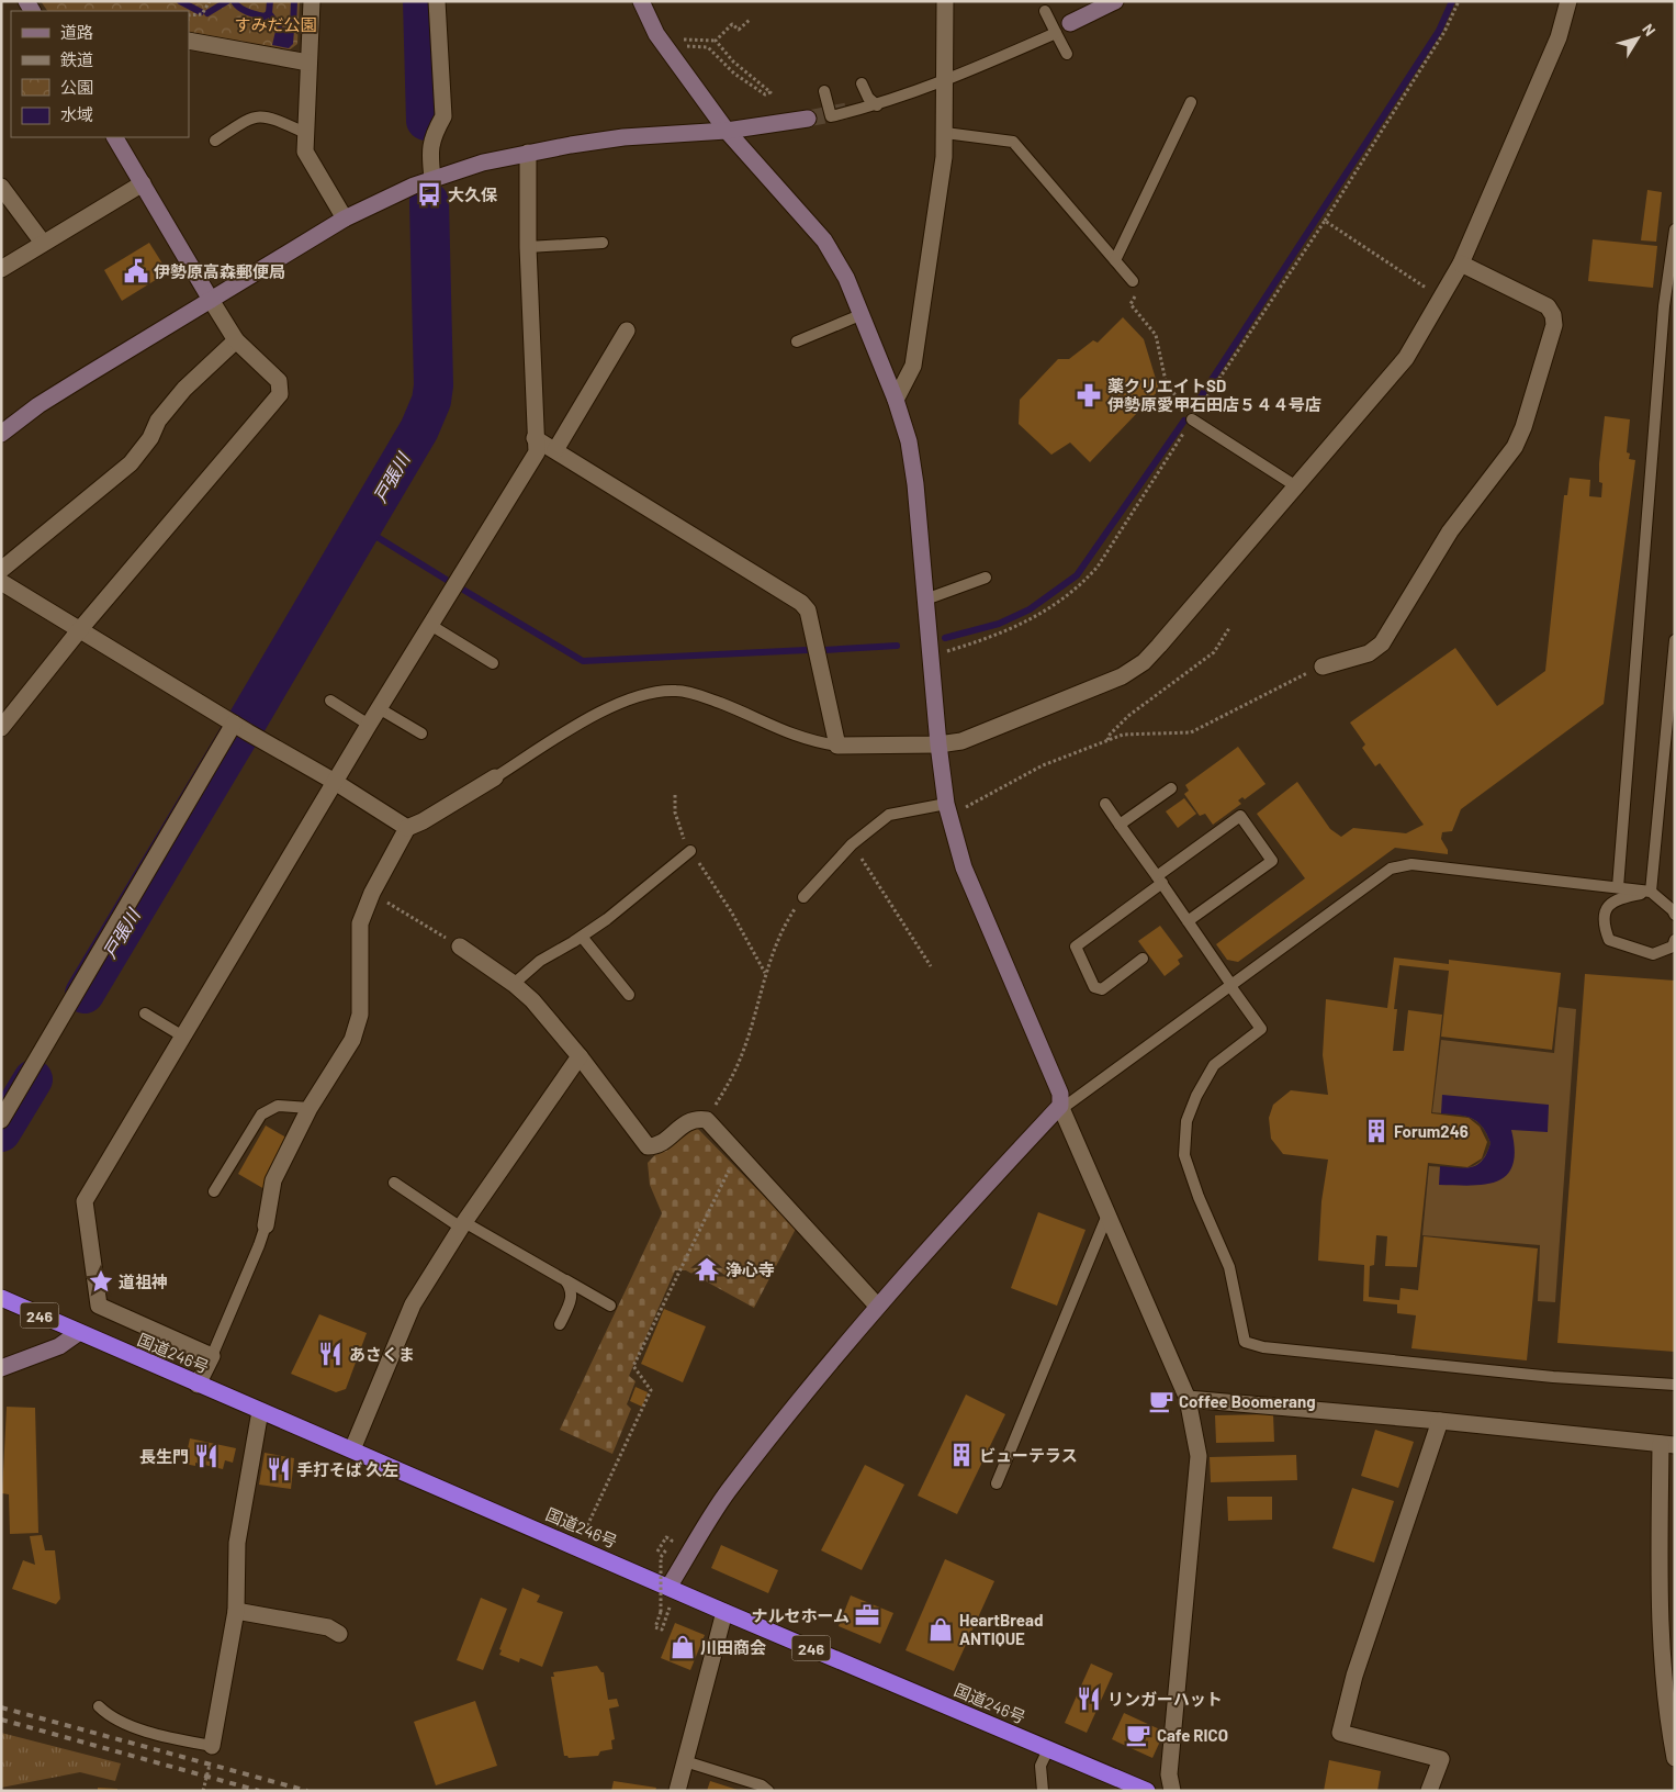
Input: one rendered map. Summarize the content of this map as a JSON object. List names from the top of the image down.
{
  "streets": {
    "highway": ["246", "国道246号"]
  },
  "water": ["戸張川"],
  "parks": ["すみだ公園"],
  "places": {
    "bus stop": ["大久保"],
    "public building": ["伊勢原高森郵便局"],
    "pharmacy": ["薬クリエイトSD 伊勢原愛甲石田店５４４号店"],
    "building": ["Forum246", "ビューテラス"],
    "temple": ["浄心寺"],
    "place": ["道祖神"],
    "restaurant": [
      "あさくま",
      "長生門",
      "手打そば 久左",
      "リンガーハット"
    ],
    "cafe": ["Coffee Boomerang", "Cafe RICO"],
    "office": ["ナルセホーム"],
    "shop": ["HeartBread ANTIQUE", "川田商会"]
  },
  "legend": [
    "道路",
    "鉄道",
    "公園",
    "水域"
  ],
  "north": "top right"
}
